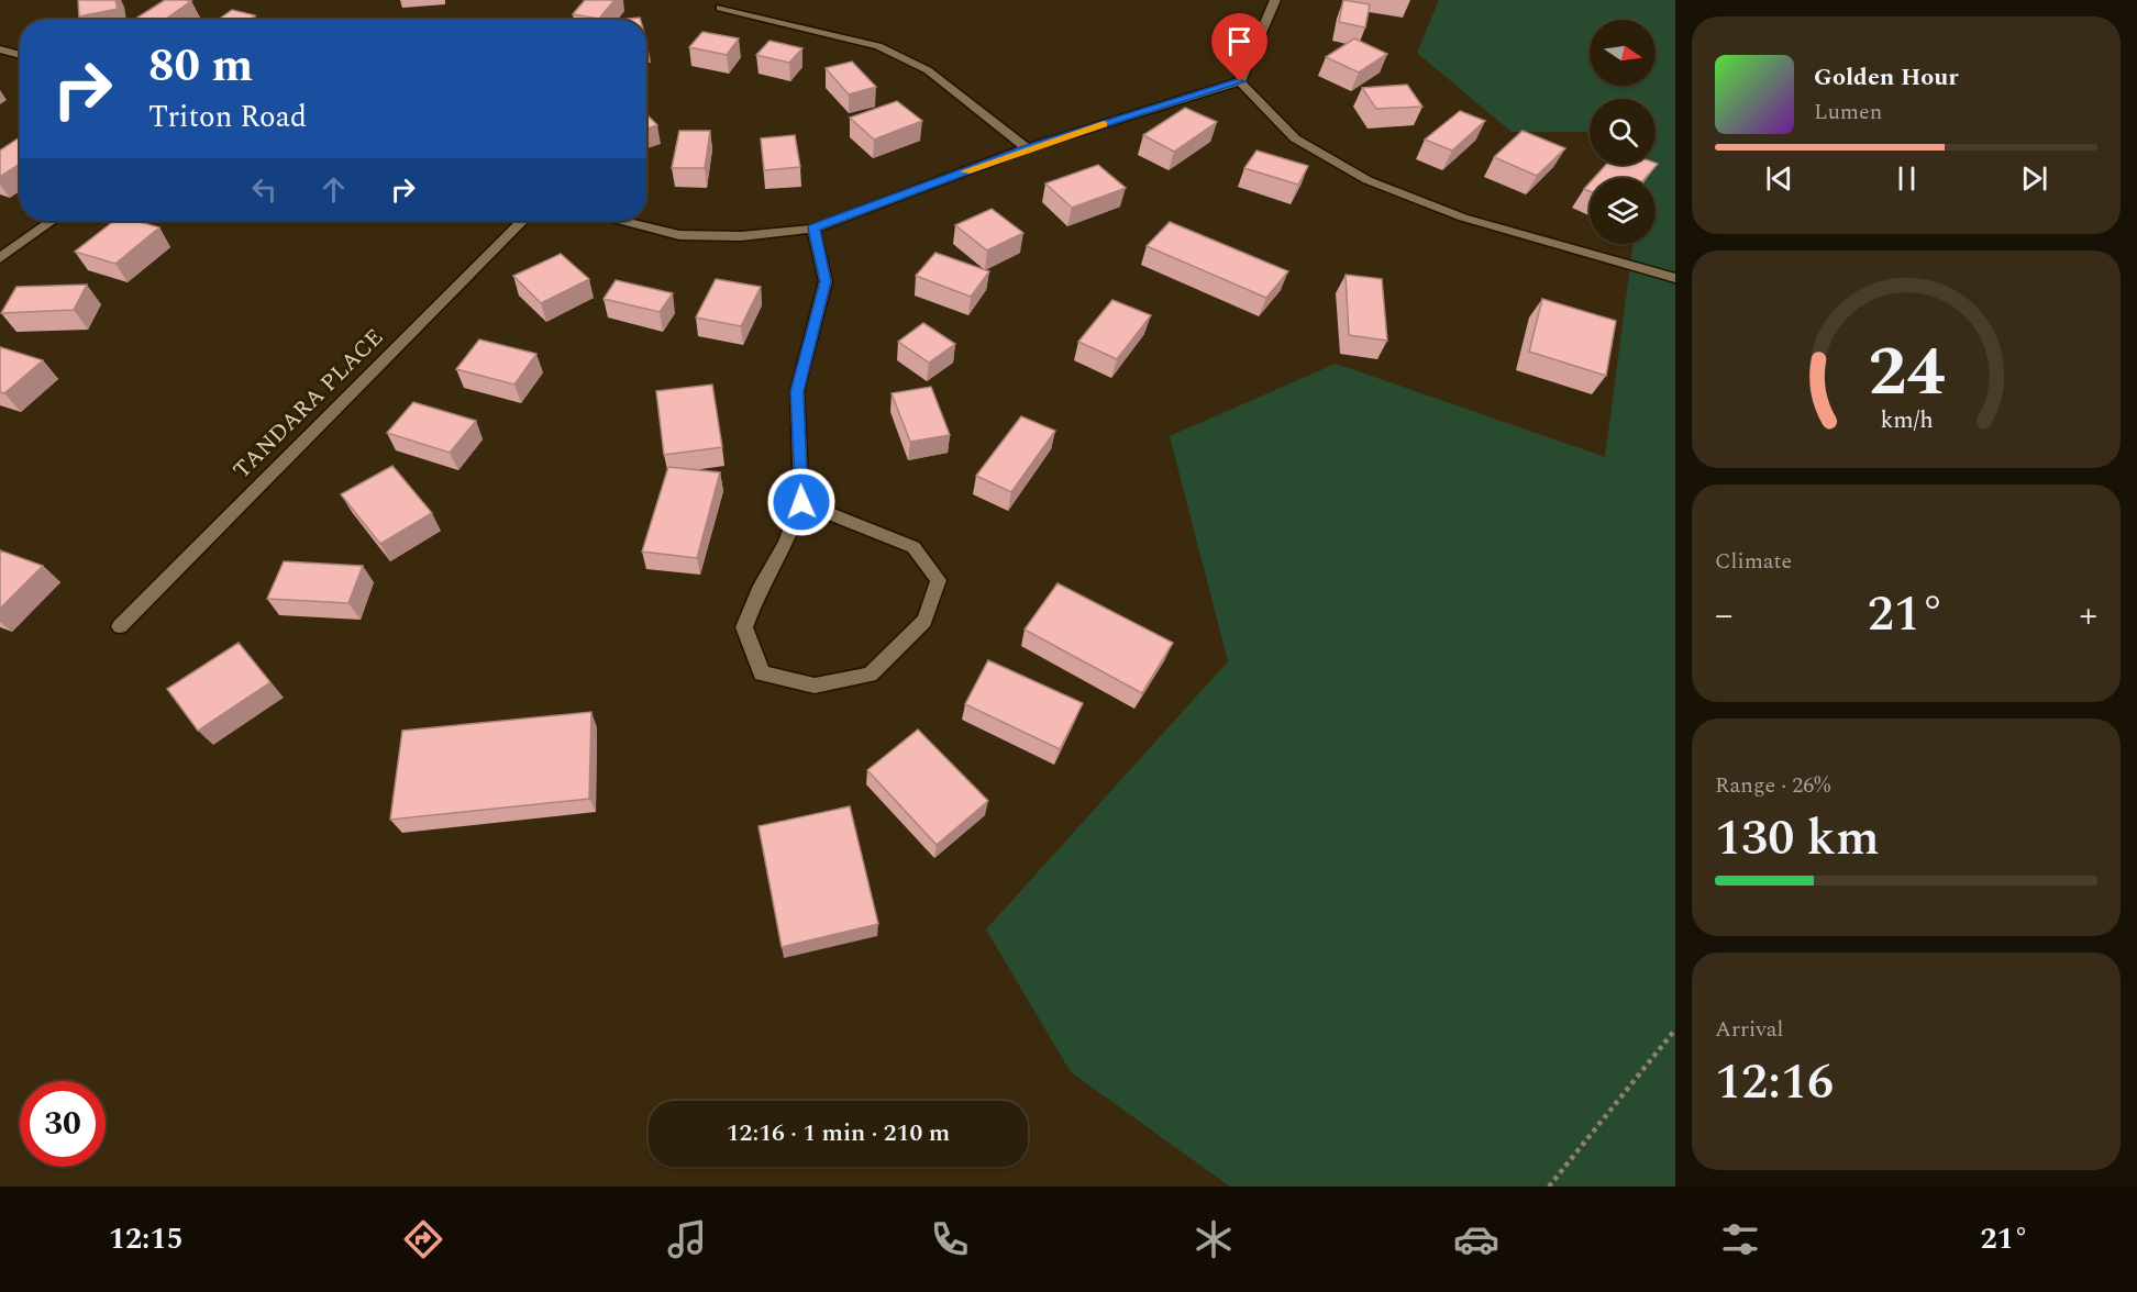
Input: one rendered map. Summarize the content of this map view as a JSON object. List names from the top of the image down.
{
  "streets": {
    "street": ["TANDARA PLACE"]
  },
  "north": "right",
  "page": {
    "turn": ["80 m", "Triton Road"],
    "song": ["Golden Hour", "Lumen"],
    "tile": [
      "Climate",
      ["Range · 26%", "130 km"],
      ["Arrival", "12:16"]
    ],
    "heat": ["−", "21°", "+"],
    "limit": "30",
    "trip": "12:16 · 1 min · 210 m",
    "tabs": ["12:15", "21°"],
    "gauge": ["24", "km/h"]
  }
}
